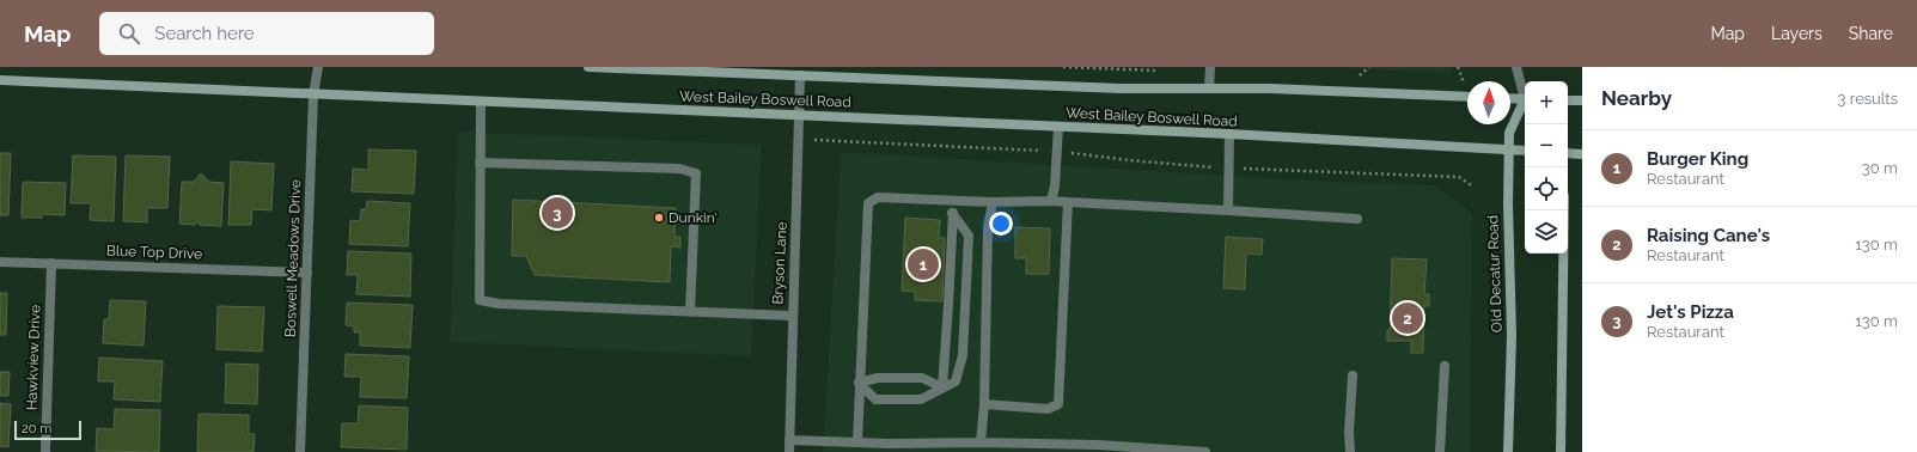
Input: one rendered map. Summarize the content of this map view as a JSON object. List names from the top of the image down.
{
  "streets": {
    "main road": ["West Bailey Boswell Road", "Old Decatur Road"],
    "street": [
      "Blue Top Drive",
      "Boswell Meadows Drive",
      "Bryson Lane",
      "Hawkview Drive"
    ]
  },
  "crossings": [
    ["West Bailey Boswell Road", "Boswell Meadows Drive"],
    ["West Bailey Boswell Road", "Bryson Lane"],
    ["West Bailey Boswell Road", "Old Decatur Road"],
    ["Blue Top Drive", "Boswell Meadows Drive"],
    ["Blue Top Drive", "Hawkview Drive"]
  ],
  "places": ["Dunkin'"],
  "scale_bar": "20 m",
  "north": "top",
  "page": {
    "header": "Map",
    "search": "Search here",
    "nav": ["Map", "Layers", "Share"],
    "heading": ["Nearby", "3 results"],
    "map_buttons": ["+", "−"],
    "list": [
      {
        "mark": "1",
        "name": "Burger King",
        "note": "Restaurant",
        "value": "30 m"
      },
      {
        "mark": "2",
        "name": "Raising Cane's",
        "note": "Restaurant",
        "value": "130 m"
      },
      {
        "mark": "3",
        "name": "Jet's Pizza",
        "note": "Restaurant",
        "value": "130 m"
      }
    ],
    "pins": ["3", "1", "2"],
    "scale": "20 m"
  }
}
